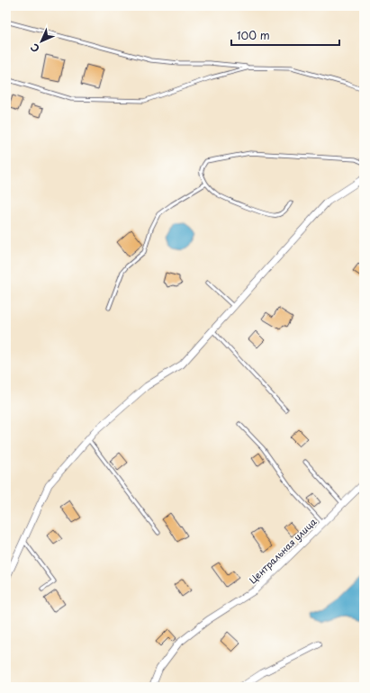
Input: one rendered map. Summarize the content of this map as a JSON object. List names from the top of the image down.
{
  "streets": {
    "street": ["Центральная улица"]
  },
  "scale_bar": "100 m",
  "north": "bottom left"
}
